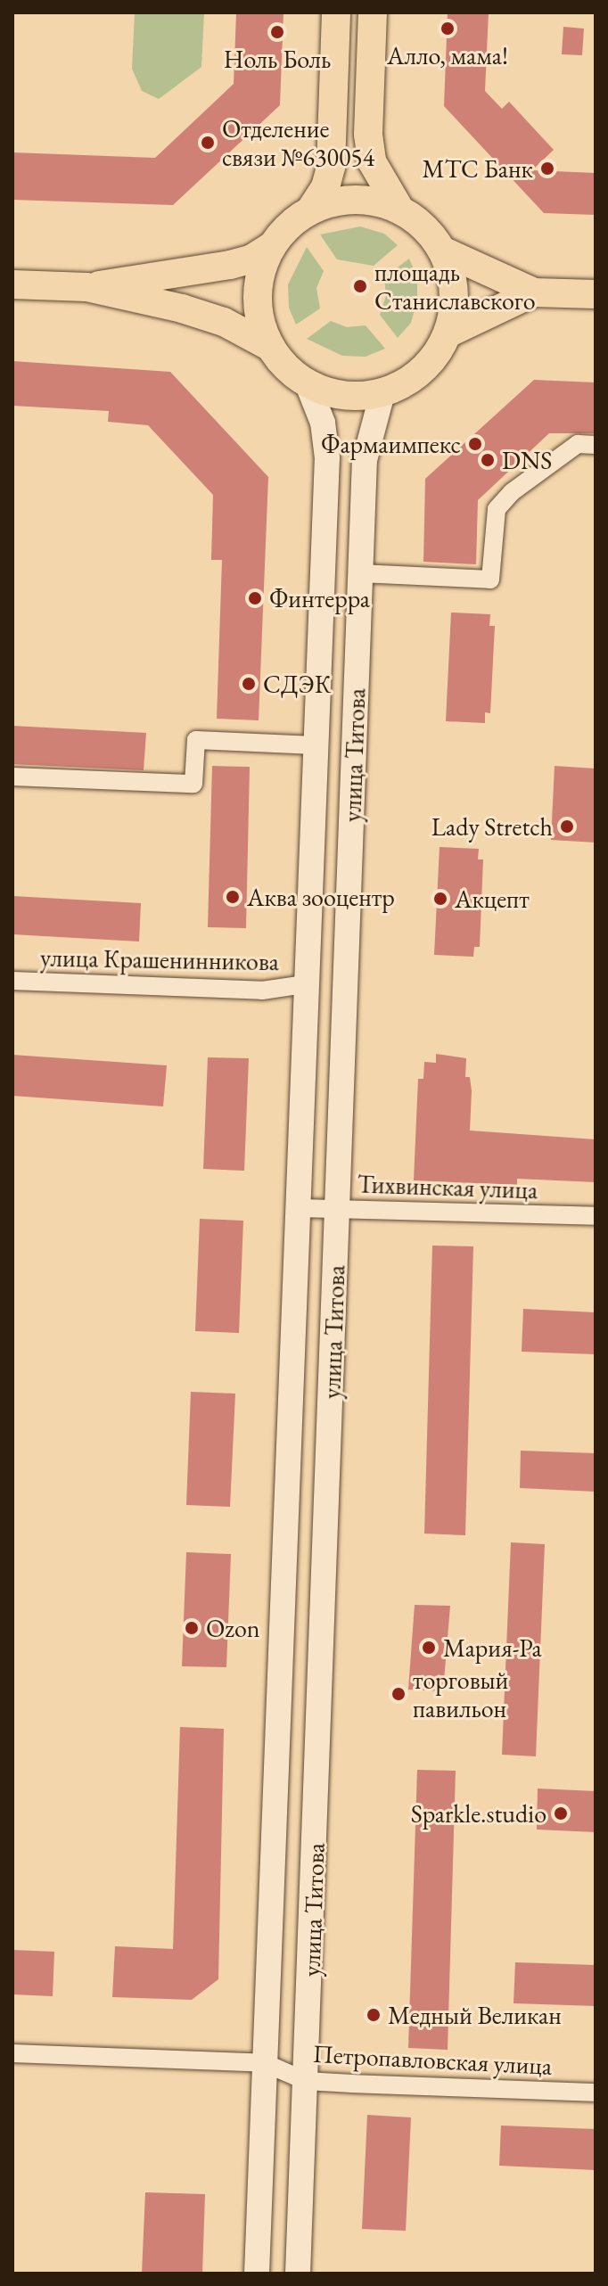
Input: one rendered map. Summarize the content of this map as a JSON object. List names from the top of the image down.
{
  "streets": {
    "main road": ["улица Титова"],
    "street": ["улица Крашенинникова", "Тихвинская улица", "Петропавловская улица"]
  },
  "crossings": [
    ["улица Титова", "улица Крашенинникова"],
    ["улица Титова", "Тихвинская улица"],
    ["улица Титова", "Петропавловская улица"]
  ],
  "places": [
    "Алло, мама!",
    "Ноль Боль",
    "Отделение связи №630054",
    "МТС Банк",
    "площадь Станиславского",
    "Фармаимпекс",
    "DNS",
    "Финтерра",
    "СДЭК",
    "Lady Stretch",
    "Аква зооцентр",
    "Акцепт",
    "Ozon",
    "Мария-Ра",
    "торговый павильон",
    "Sparkle.studio",
    "Медный Великан"
  ]
}
